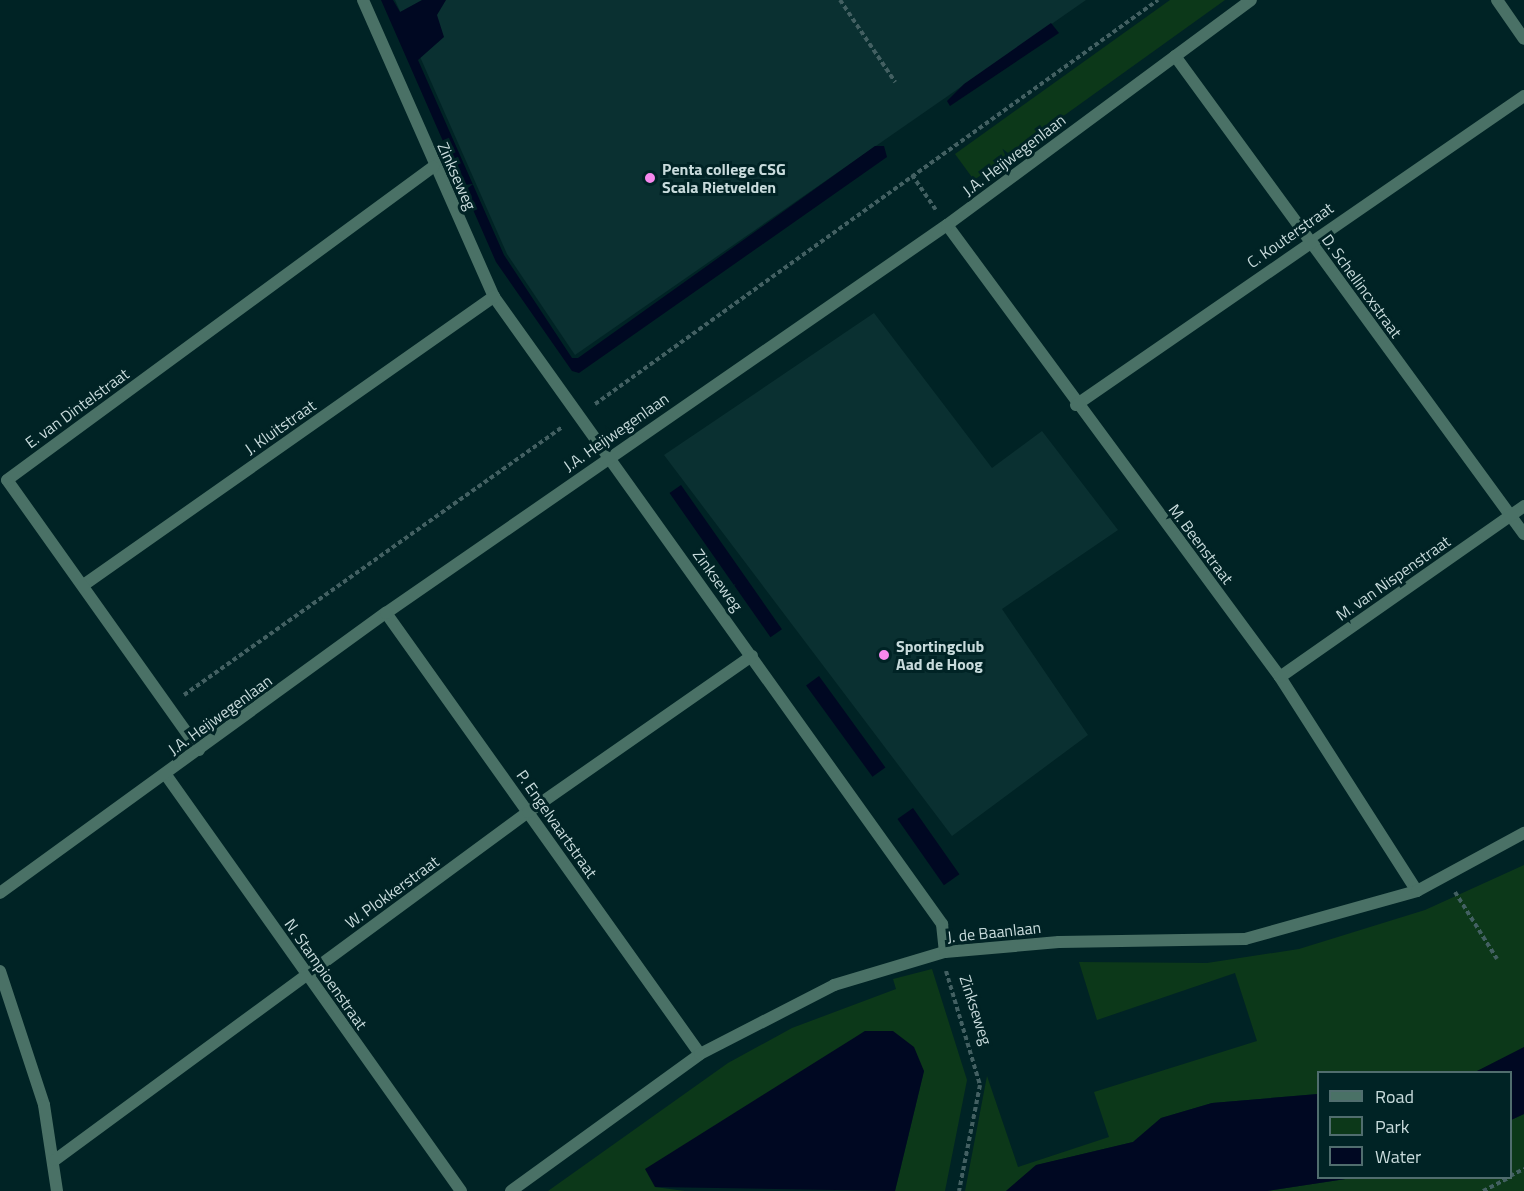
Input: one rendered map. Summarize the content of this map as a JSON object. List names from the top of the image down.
{
  "streets": {
    "street": [
      "J.A. Heijwegenlaan",
      "Zinkseweg",
      "C. Kouterstraat",
      "D. Schellincxstraat",
      "E. van Dintelstraat",
      "J. Kluitstraat",
      "M. Beenstraat",
      "M. van Nispenstraat",
      "P. Engelvaartstraat",
      "W. Plokkerstraat",
      "J. de Baanlaan",
      "N. Stampioenstraat"
    ]
  },
  "crossings": [
    ["J.A. Heijwegenlaan", "Zinkseweg"],
    ["J.A. Heijwegenlaan", "D. Schellincxstraat"],
    ["J.A. Heijwegenlaan", "E. van Dintelstraat"],
    ["J.A. Heijwegenlaan", "M. Beenstraat"],
    ["J.A. Heijwegenlaan", "P. Engelvaartstraat"],
    ["J.A. Heijwegenlaan", "N. Stampioenstraat"],
    ["Zinkseweg", "E. van Dintelstraat"],
    ["Zinkseweg", "J. Kluitstraat"],
    ["Zinkseweg", "W. Plokkerstraat"],
    ["Zinkseweg", "J. de Baanlaan"],
    ["C. Kouterstraat", "D. Schellincxstraat"],
    ["C. Kouterstraat", "M. Beenstraat"],
    ["D. Schellincxstraat", "M. van Nispenstraat"],
    ["E. van Dintelstraat", "J. Kluitstraat"],
    ["M. Beenstraat", "M. van Nispenstraat"],
    ["M. Beenstraat", "J. de Baanlaan"],
    ["P. Engelvaartstraat", "W. Plokkerstraat"],
    ["P. Engelvaartstraat", "J. de Baanlaan"],
    ["W. Plokkerstraat", "N. Stampioenstraat"]
  ],
  "places": ["Penta college CSG Scala Rietvelden", "Sportingclub Aad de Hoog"],
  "legend": ["Road", "Park", "Water"]
}
